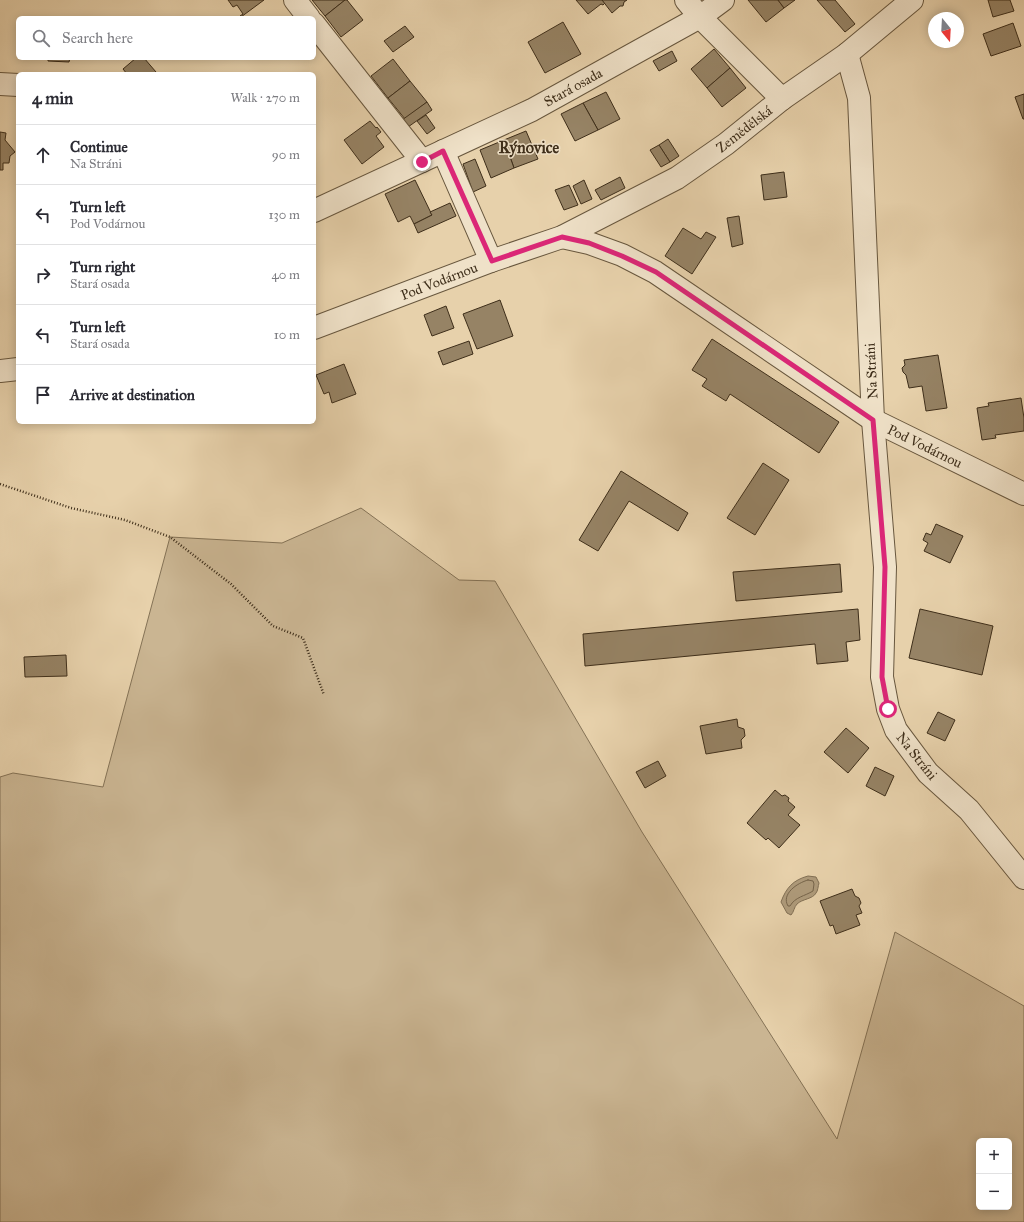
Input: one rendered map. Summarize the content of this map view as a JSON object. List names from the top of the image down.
{
  "streets": {
    "street": [
      "Stará osada",
      "Zemědělská",
      "Pod Vodárnou",
      "Na Stráni"
    ]
  },
  "crossings": [
    ["Zemědělská", "Pod Vodárnou"],
    ["Zemědělská", "Na Stráni"],
    ["Pod Vodárnou", "Na Stráni"]
  ],
  "districts": ["Rýnovice"],
  "north": "bottom",
  "page": {
    "search": "Search here",
    "heading": ["4 min", "Walk · 270 m"],
    "list": [
      ["Continue", "Na Stráni", "90 m"],
      ["Turn left", "Pod Vodárnou", "130 m"],
      ["Turn right", "Stará osada", "40 m"],
      ["Turn left", "Stará osada", "10 m"],
      "Arrive at destination"
    ],
    "map_buttons": ["+", "−"]
  }
}
